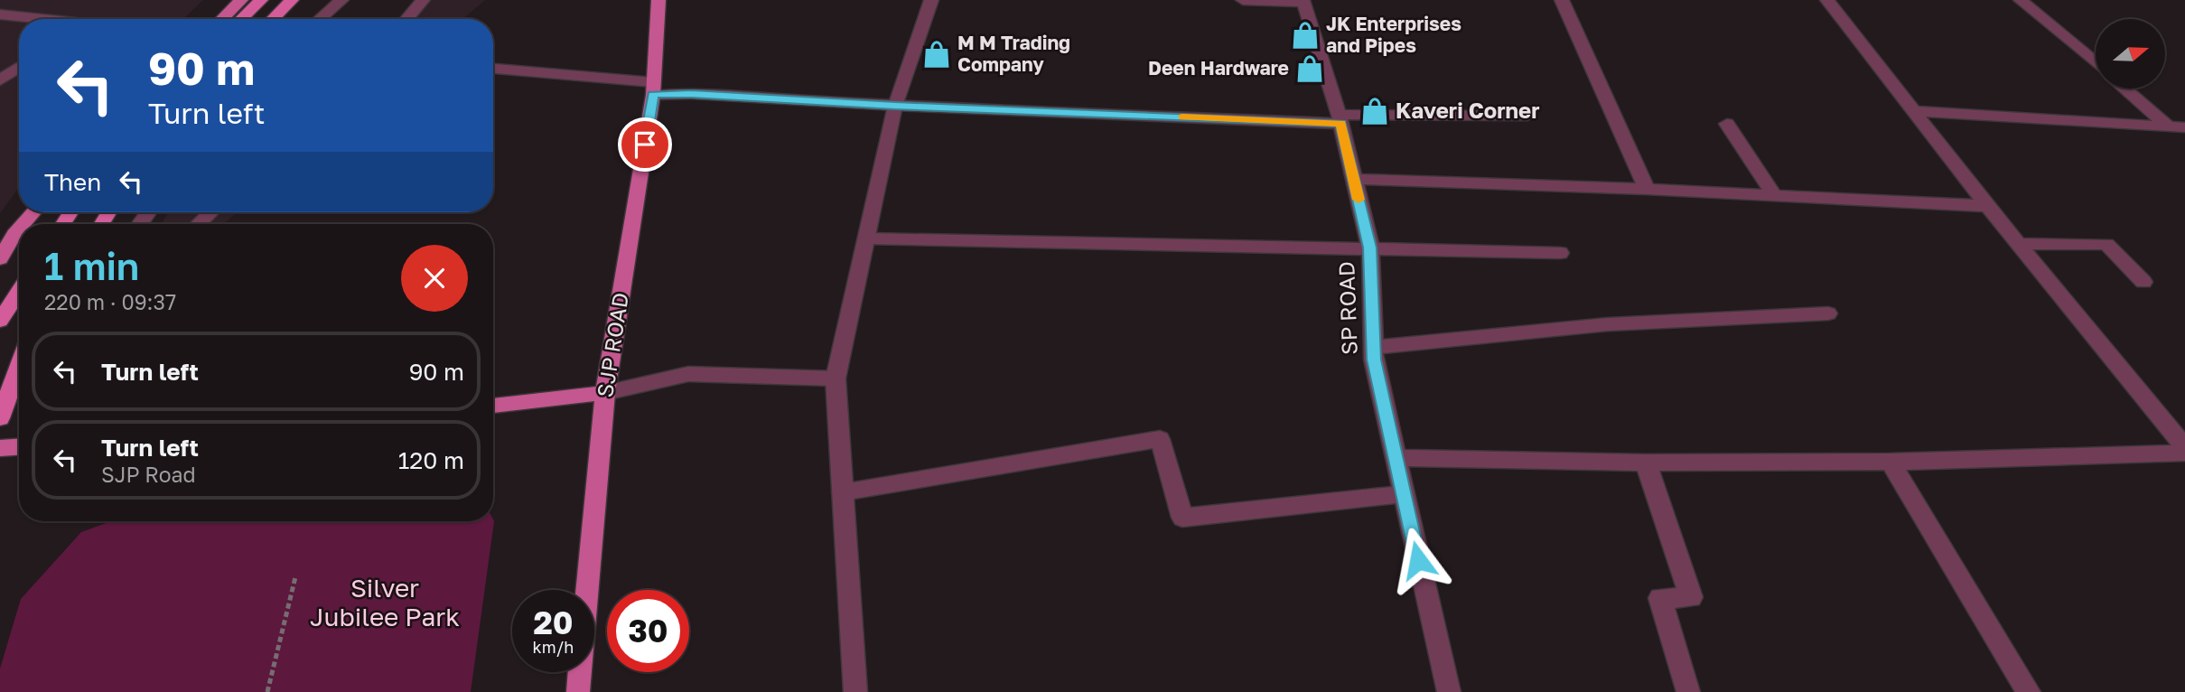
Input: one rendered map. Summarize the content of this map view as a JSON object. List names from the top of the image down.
{
  "streets": {
    "main road": ["SJP ROAD"],
    "street": ["SP ROAD"]
  },
  "parks": ["Silver Jubilee Park"],
  "places": {
    "shop": [
      "JK Enterprises and Pipes",
      "M M Trading Company",
      "Deen Hardware",
      "Kaveri Corner"
    ]
  },
  "north": "right",
  "page": {
    "turn": ["90 m", "Turn left"],
    "then": "Then",
    "heading": ["1 min", "220 m · 09:37"],
    "list": [
      {
        "name": "Turn left",
        "value": "90 m"
      },
      {
        "name": "Turn left",
        "note": "SJP Road",
        "value": "120 m"
      }
    ],
    "speed": "20 km/h",
    "limit": "30"
  }
}
